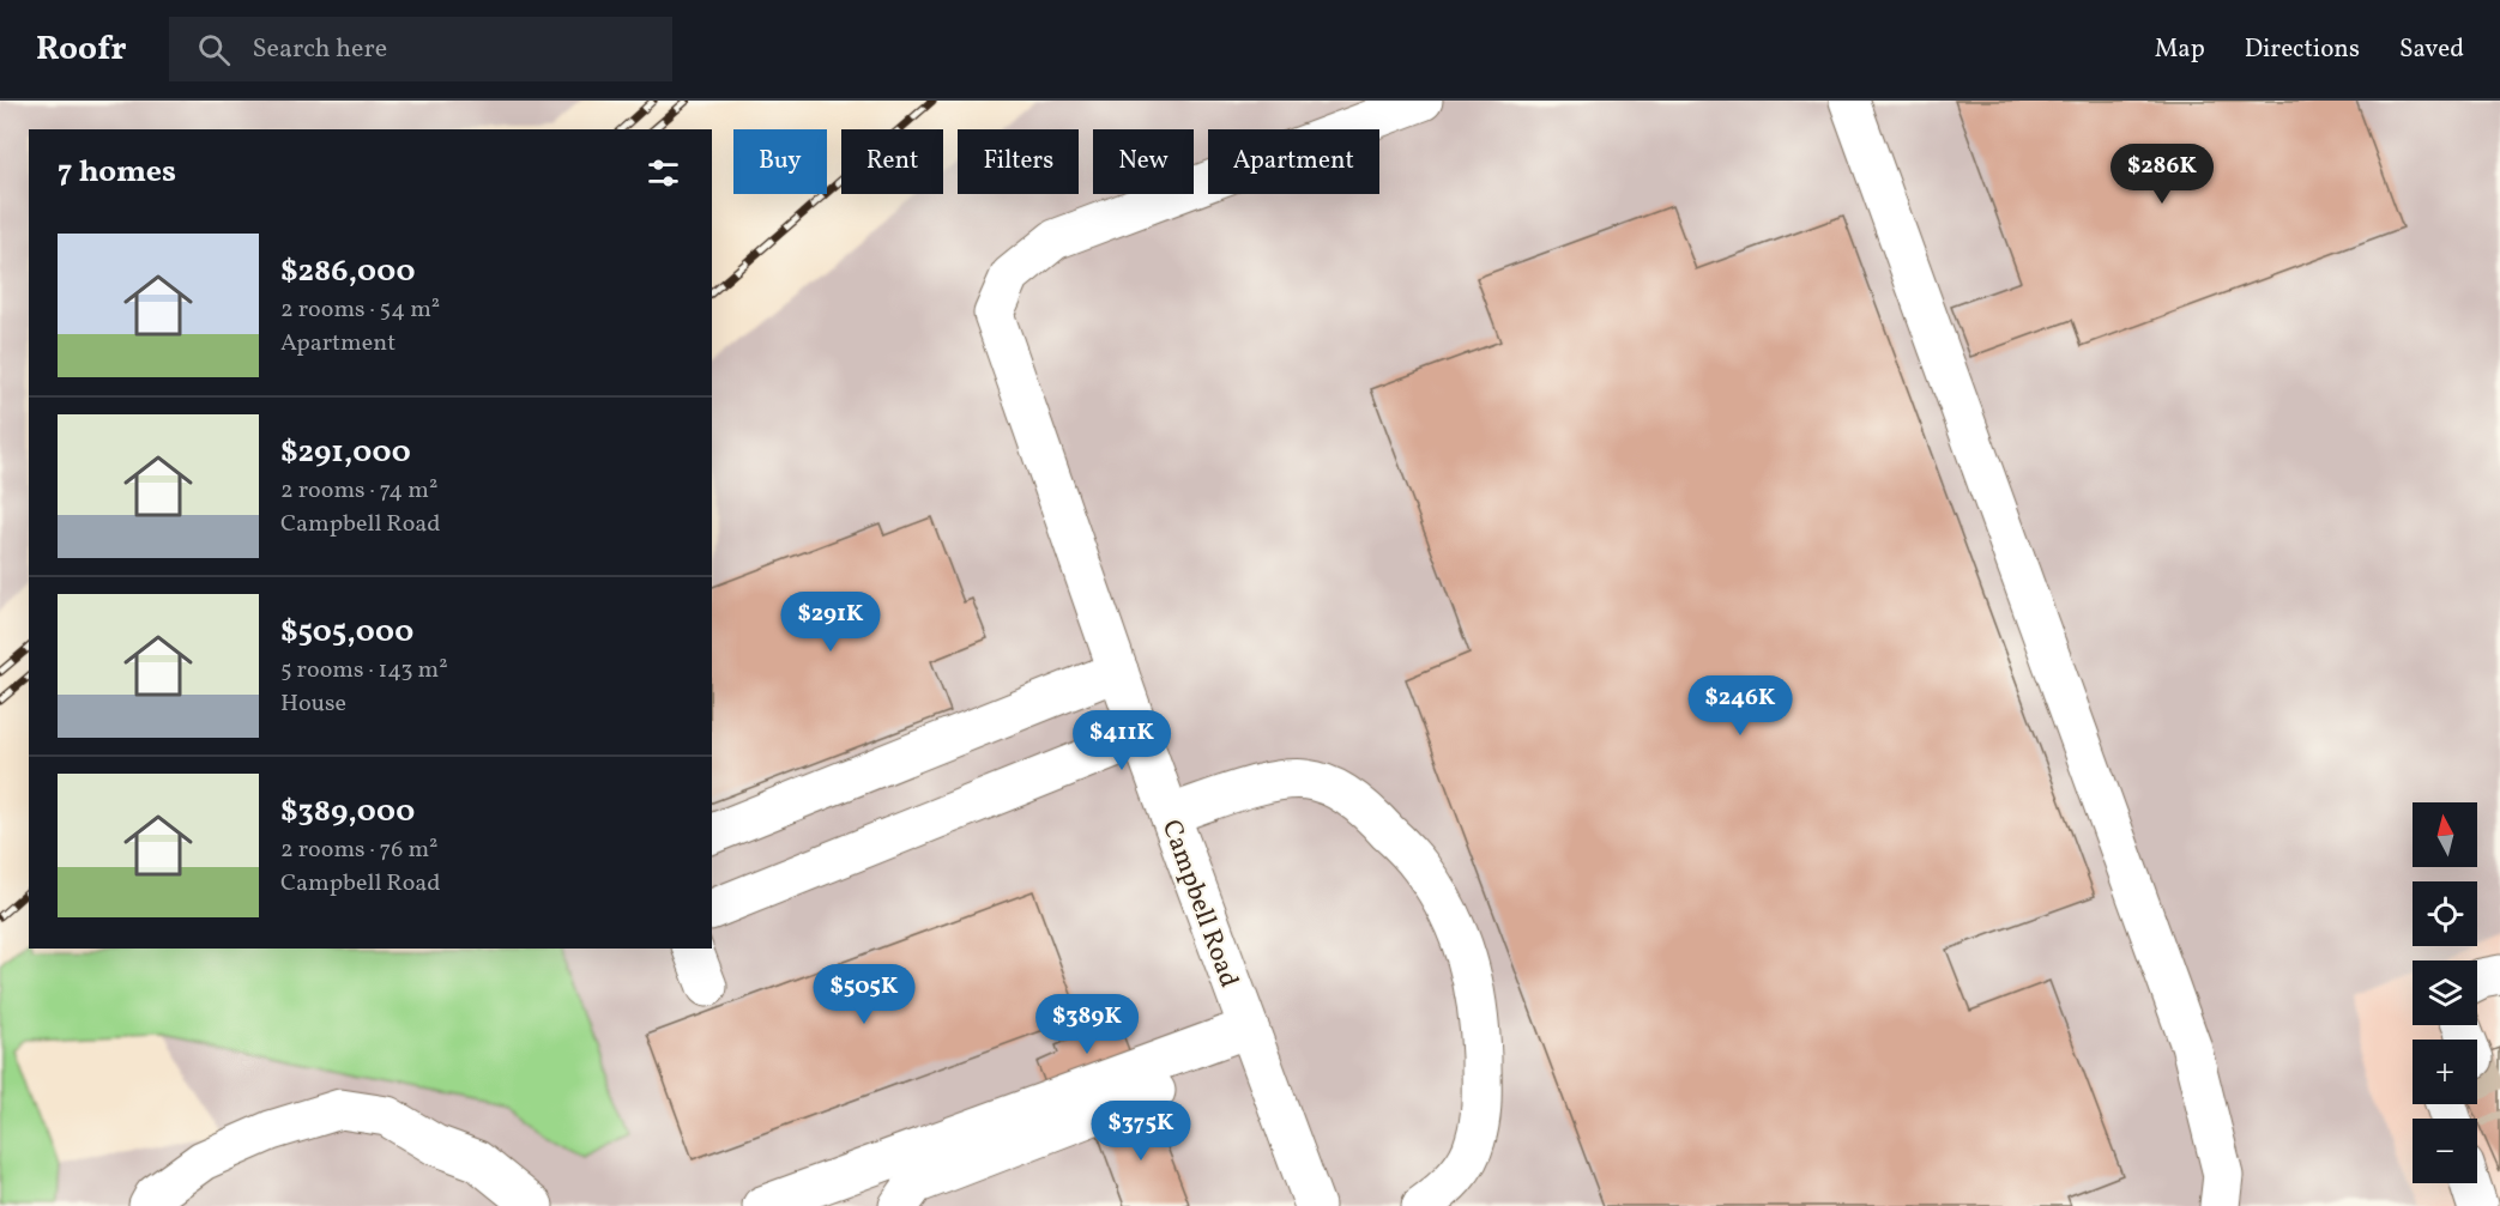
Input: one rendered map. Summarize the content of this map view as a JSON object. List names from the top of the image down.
{
  "streets": {
    "street": ["Campbell Road"]
  },
  "north": "top",
  "page": {
    "header": "Roofr",
    "search": "Search here",
    "nav": ["Map", "Directions", "Saved"],
    "chip": [
      "Buy",
      "Rent",
      "Filters",
      "New",
      "Apartment"
    ],
    "heading": "7 homes",
    "price": [
      "$286K",
      "$291K",
      "$246K",
      "$411K",
      "$505K",
      "$389K",
      "$375K"
    ],
    "list": [
      {
        "name": "$286,000",
        "note": "2 rooms · 54 m² · Apartment"
      },
      {
        "name": "$291,000",
        "note": "2 rooms · 74 m² · Campbell Road"
      },
      {
        "name": "$505,000",
        "note": "5 rooms · 143 m² · House"
      },
      {
        "name": "$389,000",
        "note": "2 rooms · 76 m² · Campbell Road"
      }
    ],
    "map_buttons": ["+", "−"]
  }
}
